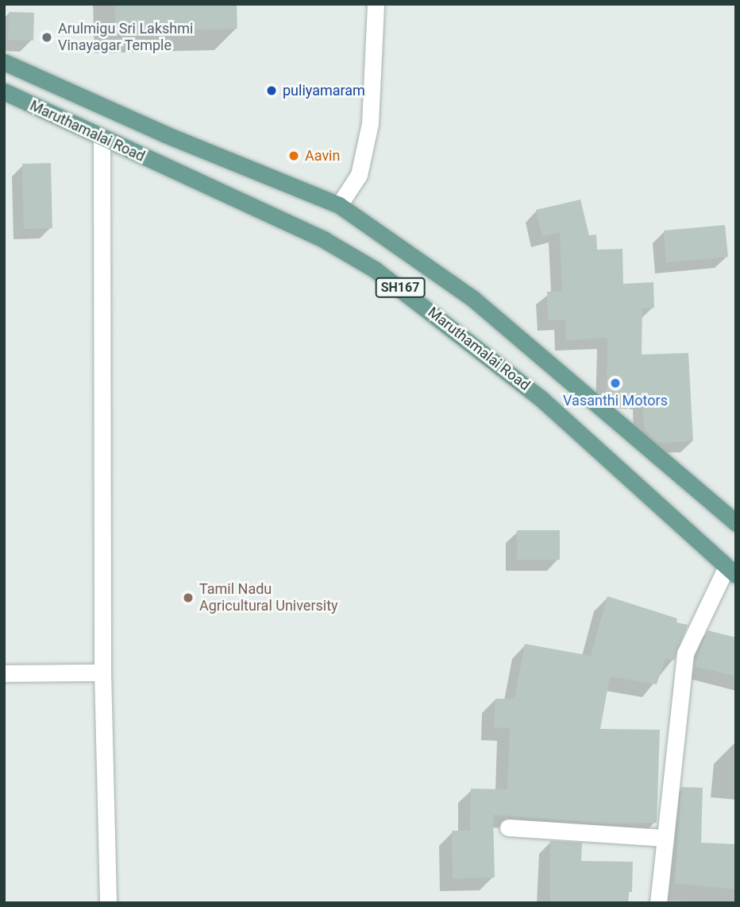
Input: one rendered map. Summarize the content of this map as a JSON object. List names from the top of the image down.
{
  "streets": {
    "main road": ["Maruthamalai Road", "SH167"]
  },
  "places": [
    "Arulmigu Sri Lakshmi Vinayagar Temple",
    "puliyamaram",
    "Aavin",
    "Vasanthi Motors",
    "Tamil Nadu Agricultural University"
  ]
}
